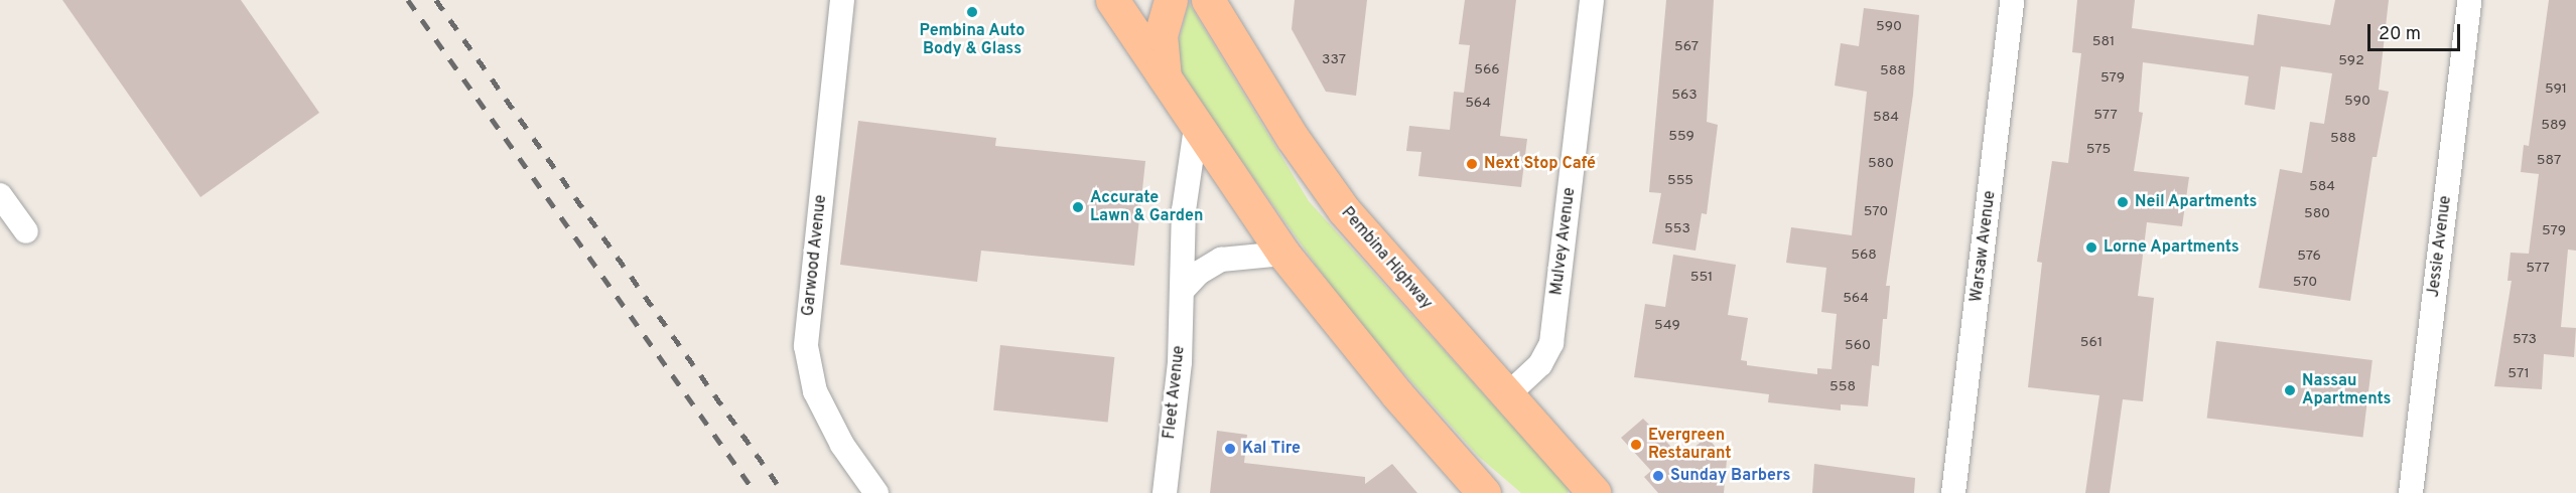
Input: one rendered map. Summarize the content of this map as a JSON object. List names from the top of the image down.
{
  "streets": {
    "main road": ["Pembina Highway"],
    "street": [
      "Mulvey Avenue",
      "Warsaw Avenue",
      "Jessie Avenue",
      "Garwood Avenue",
      "Fleet Avenue"
    ]
  },
  "crossings": [
    ["Mulvey Avenue", "Pembina Highway"]
  ],
  "places": [
    "Pembina Auto Body & Glass",
    "Next Stop Café",
    "Neil Apartments",
    "Accurate Lawn & Garden",
    "Lorne Apartments",
    "Nassau Apartments",
    "Evergreen Restaurant",
    "Kal Tire",
    "Sunday Barbers"
  ],
  "house_numbers": [
    "590",
    "581",
    "567",
    "337",
    "592",
    "566",
    "588",
    "579",
    "591",
    "563",
    "590",
    "564",
    "577",
    "584",
    "589",
    "559",
    "588",
    "575",
    "587",
    "580",
    "555",
    "584",
    "570",
    "580",
    "553",
    "579",
    "568",
    "576",
    "577",
    "551",
    "570",
    "564",
    "549",
    "573",
    "561",
    "560",
    "571",
    "558"
  ],
  "scale_bar": "20 m"
}
